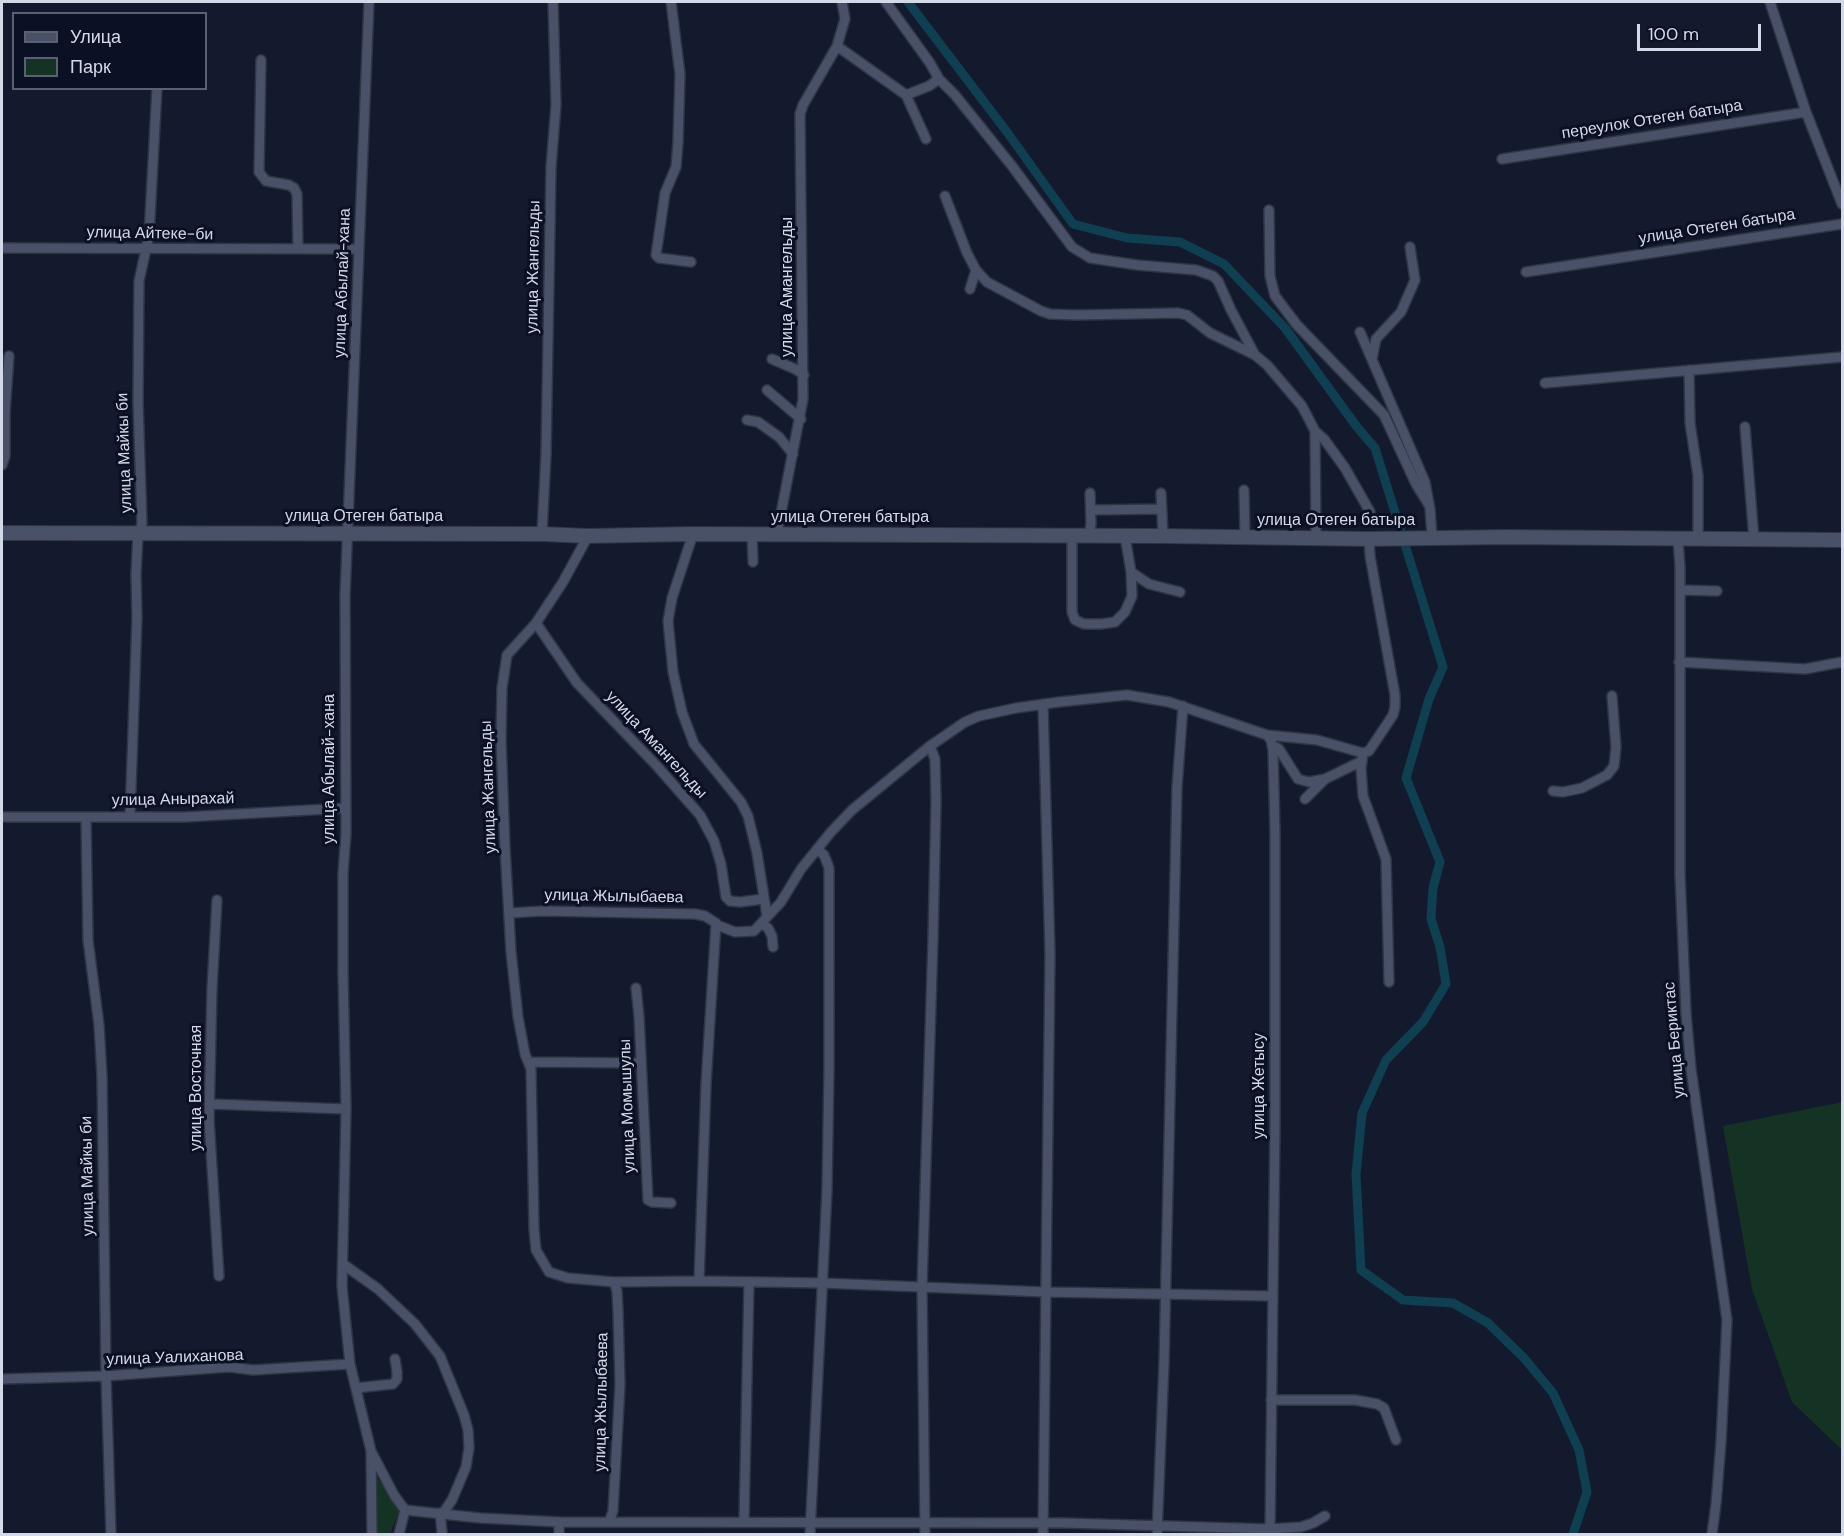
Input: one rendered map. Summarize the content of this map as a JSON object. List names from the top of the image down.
{
  "streets": {
    "main road": ["улица Отеген батыра"],
    "street": [
      "переулок Отеген батыра",
      "улица Айтеке-би",
      "улица Жангельды",
      "улица Абылай-хана",
      "улица Амангельды",
      "улица Майкы би",
      "улица Анырахай",
      "улица Жылыбаева",
      "улица Бериктас",
      "улица Жетысу",
      "улица Восточная",
      "улица Момышулы",
      "улица Уалиханова"
    ]
  },
  "crossings": [
    ["улица Отеген батыра", "улица Жангельды"],
    ["улица Отеген батыра", "улица Абылай-хана"],
    ["улица Отеген батыра", "улица Амангельды"],
    ["улица Отеген батыра", "улица Майкы би"],
    ["улица Отеген батыра", "улица Бериктас"],
    ["улица Айтеке-би", "улица Абылай-хана"],
    ["улица Айтеке-би", "улица Майкы би"],
    ["улица Жангельды", "улица Амангельды"],
    ["улица Жангельды", "улица Жылыбаева"],
    ["улица Жангельды", "улица Жетысу"],
    ["улица Абылай-хана", "улица Анырахай"],
    ["улица Абылай-хана", "улица Уалиханова"],
    ["улица Майкы би", "улица Анырахай"],
    ["улица Майкы би", "улица Уалиханова"]
  ],
  "legend": ["Улица", "Парк"],
  "scale_bar": "100 m"
}
